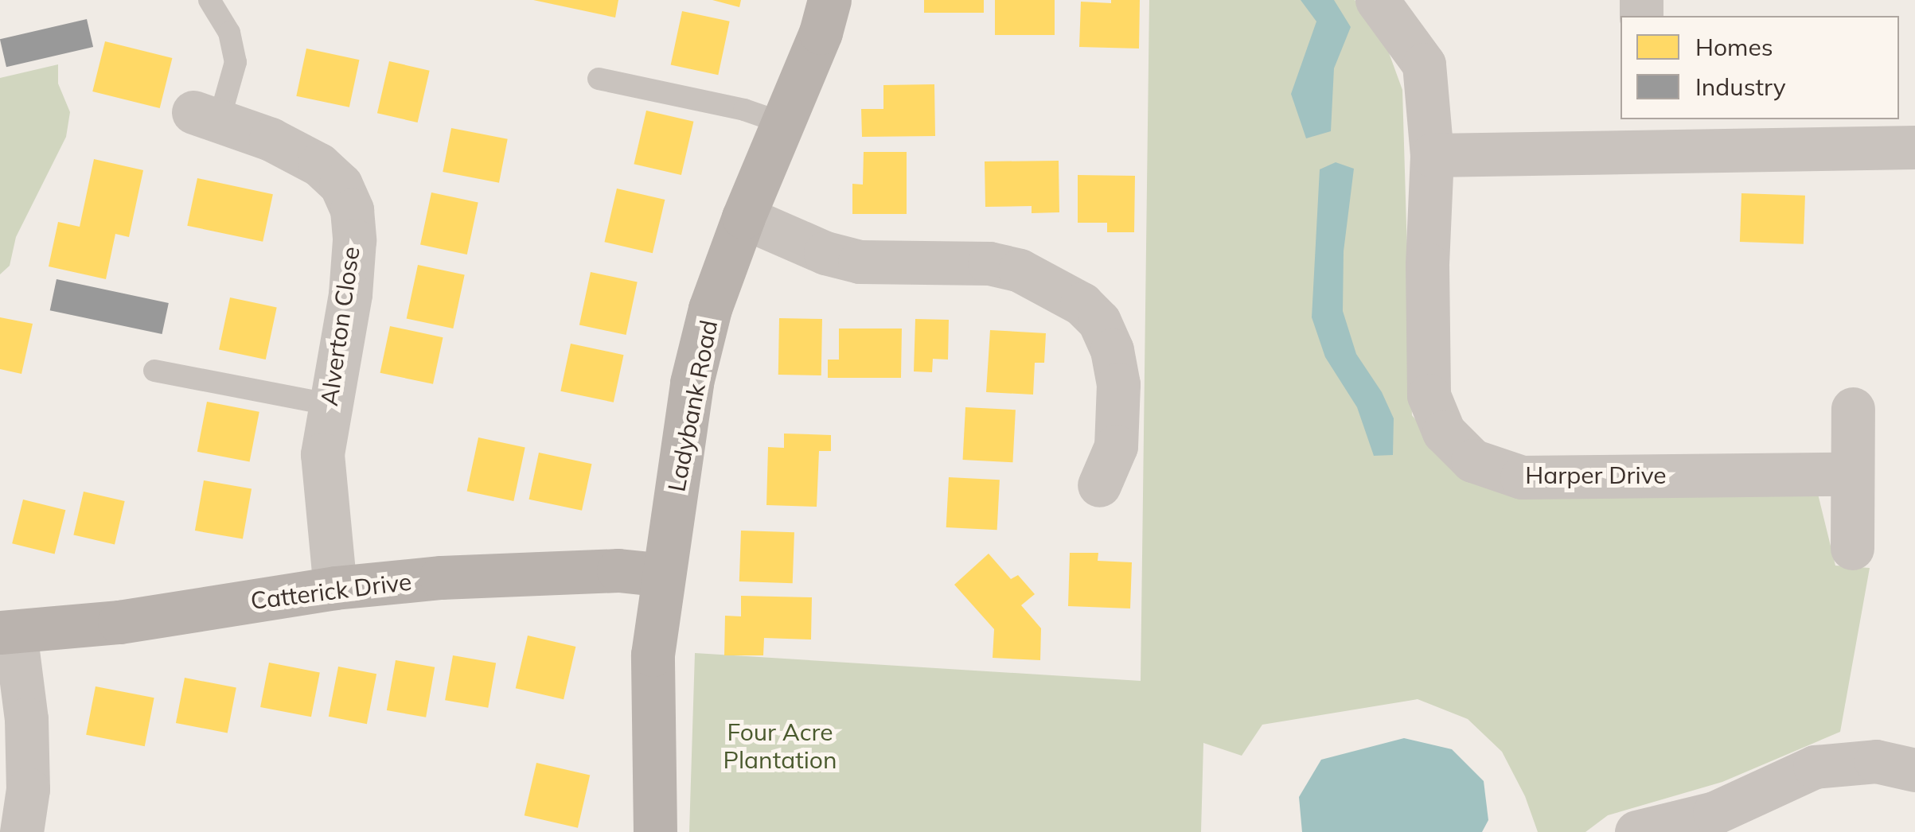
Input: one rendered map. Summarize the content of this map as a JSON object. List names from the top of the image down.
{
  "streets": {
    "street": [
      "Alverton Close",
      "Ladybank Road",
      "Harper Drive",
      "Catterick Drive"
    ]
  },
  "crossings": [
    ["Alverton Close", "Catterick Drive"],
    ["Ladybank Road", "Catterick Drive"]
  ],
  "parks": ["Four Acre Plantation"],
  "legend": ["Homes", "Industry"]
}
